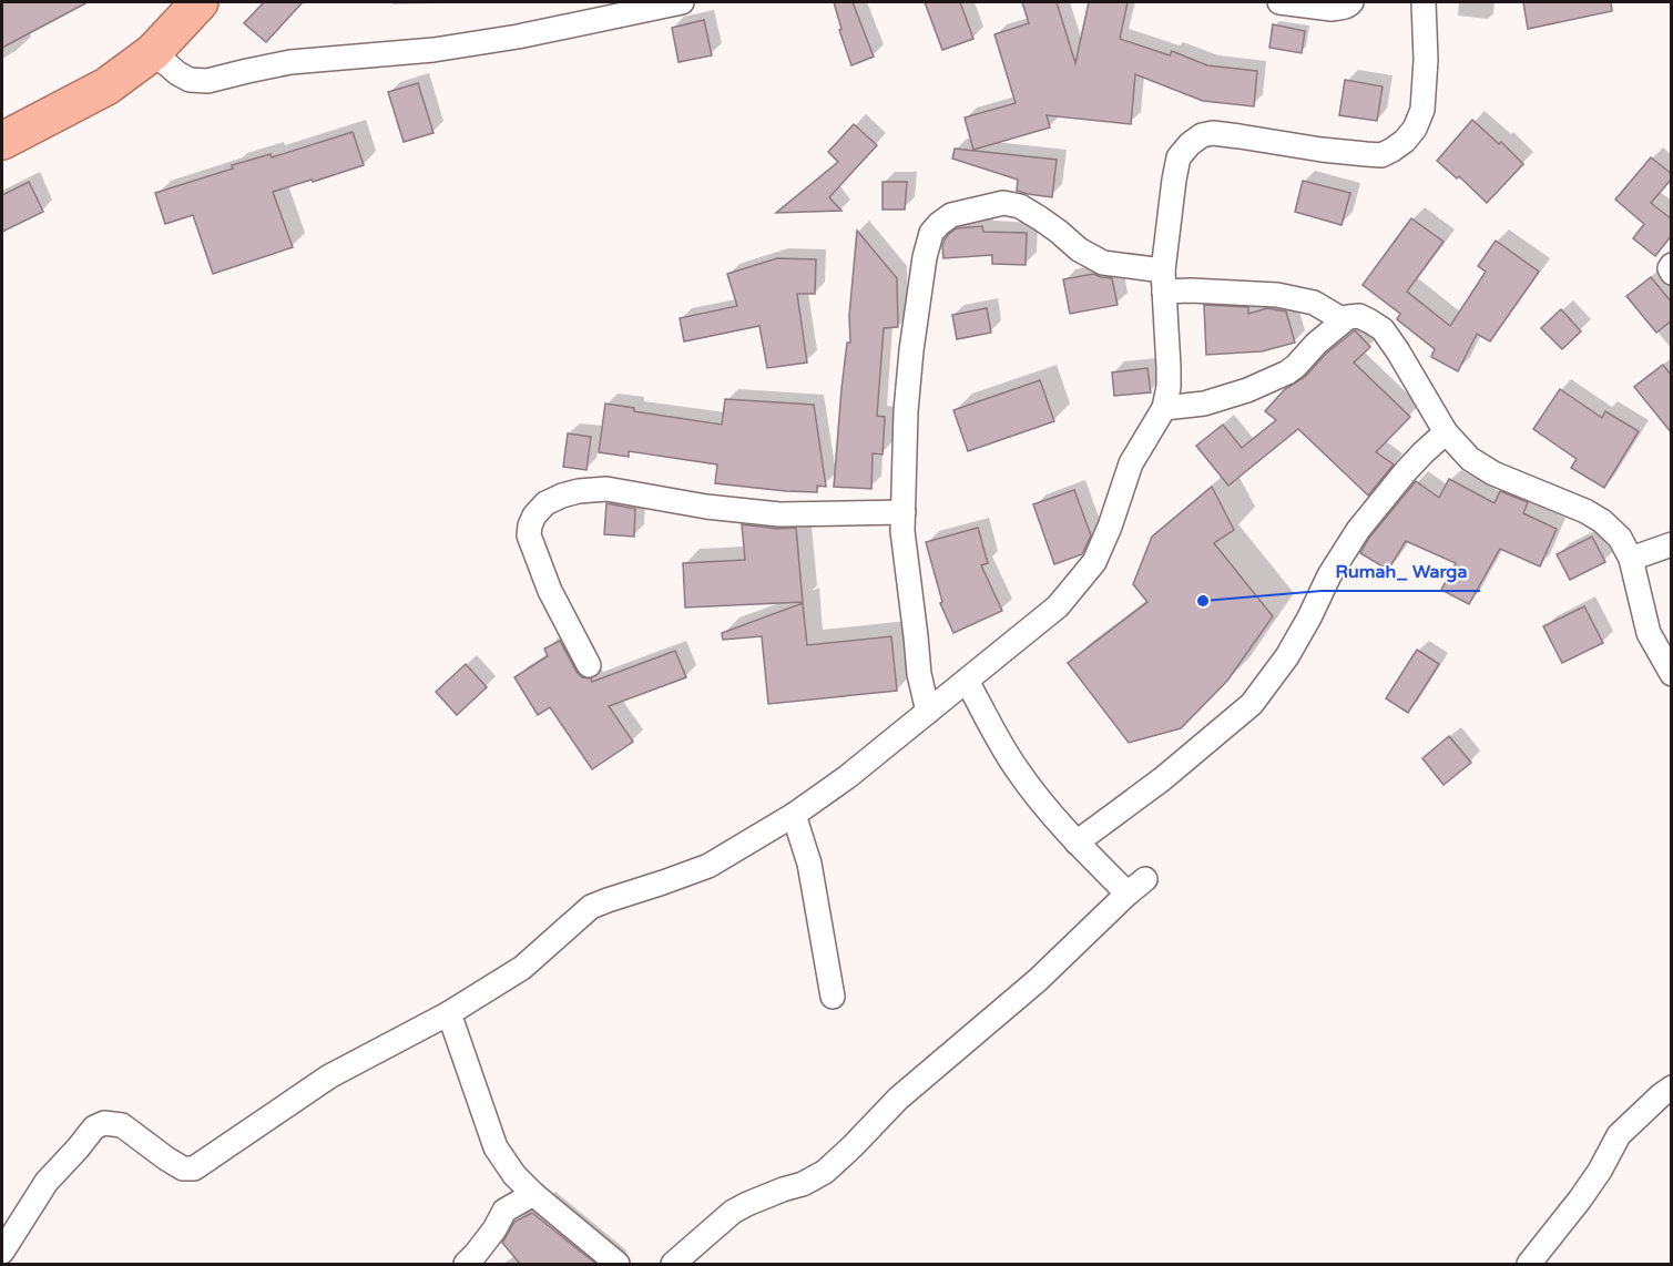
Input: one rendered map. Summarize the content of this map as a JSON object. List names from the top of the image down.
{
  "places": ["Rumah_ Warga"]
}
